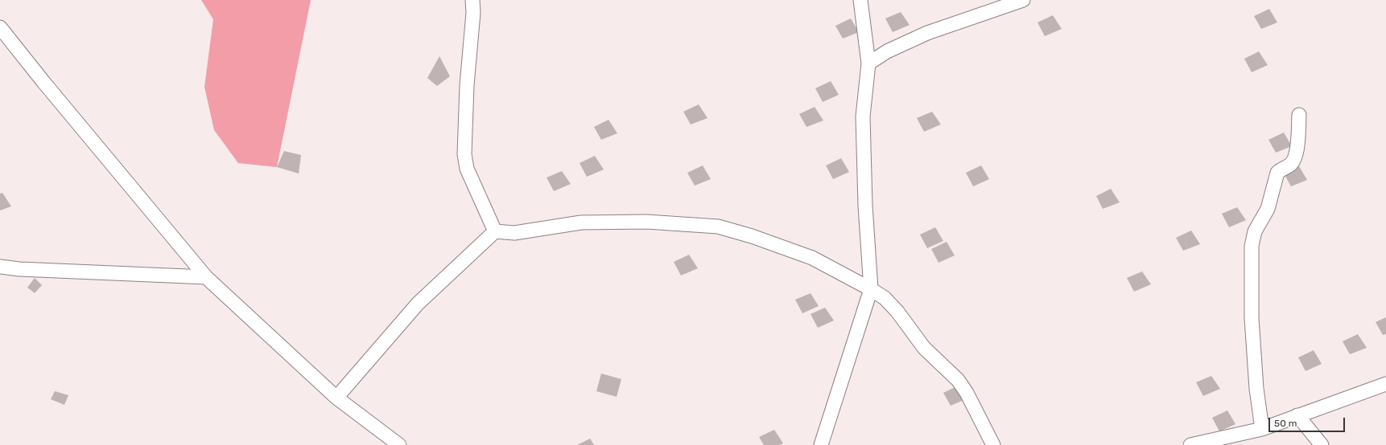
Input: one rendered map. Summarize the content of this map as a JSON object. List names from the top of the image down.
{
  "scale_bar": "50 m"
}
